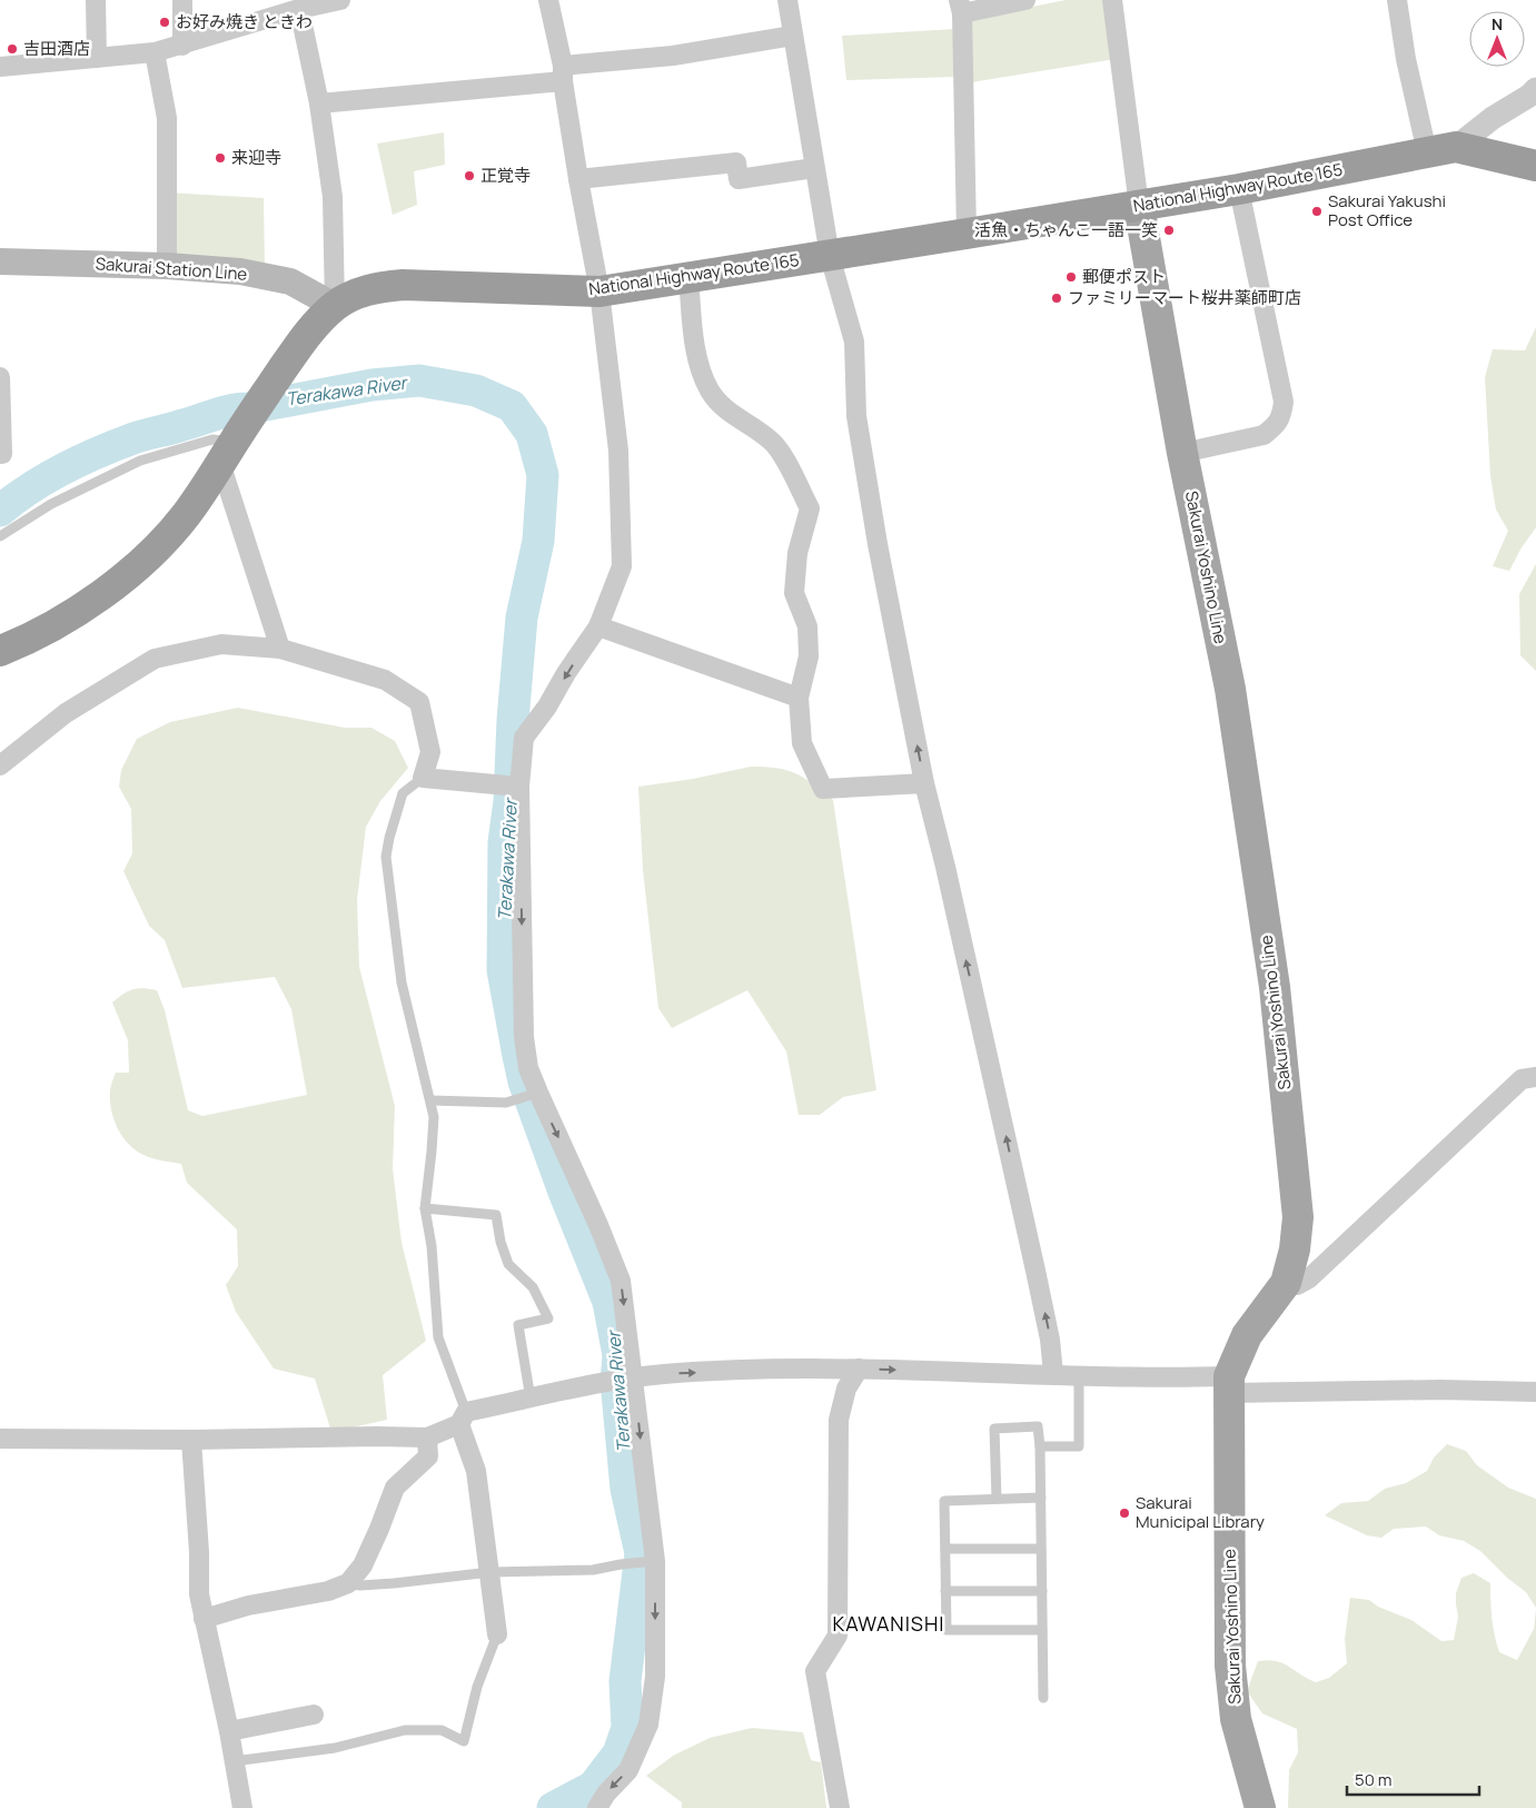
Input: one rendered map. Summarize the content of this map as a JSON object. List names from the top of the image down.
{
  "streets": {
    "highway": ["National Highway Route 165"],
    "main road": ["Sakurai Station Line", "Sakurai Yoshino Line"]
  },
  "crossings": [
    ["National Highway Route 165", "Sakurai Station Line"],
    ["National Highway Route 165", "Sakurai Yoshino Line"]
  ],
  "districts": ["KAWANISHI"],
  "water": ["Terakawa River"],
  "places": [
    "お好み焼き ときわ",
    "吉田酒店",
    "来迎寺",
    "正覚寺",
    "Sakurai Yakushi Post Office",
    "活魚・ちゃんこ一語一笑",
    "郵便ポスト",
    "ファミリーマート桜井薬師町店",
    "Sakurai Municipal Library"
  ],
  "scale_bar": "50 m",
  "north": "top"
}
